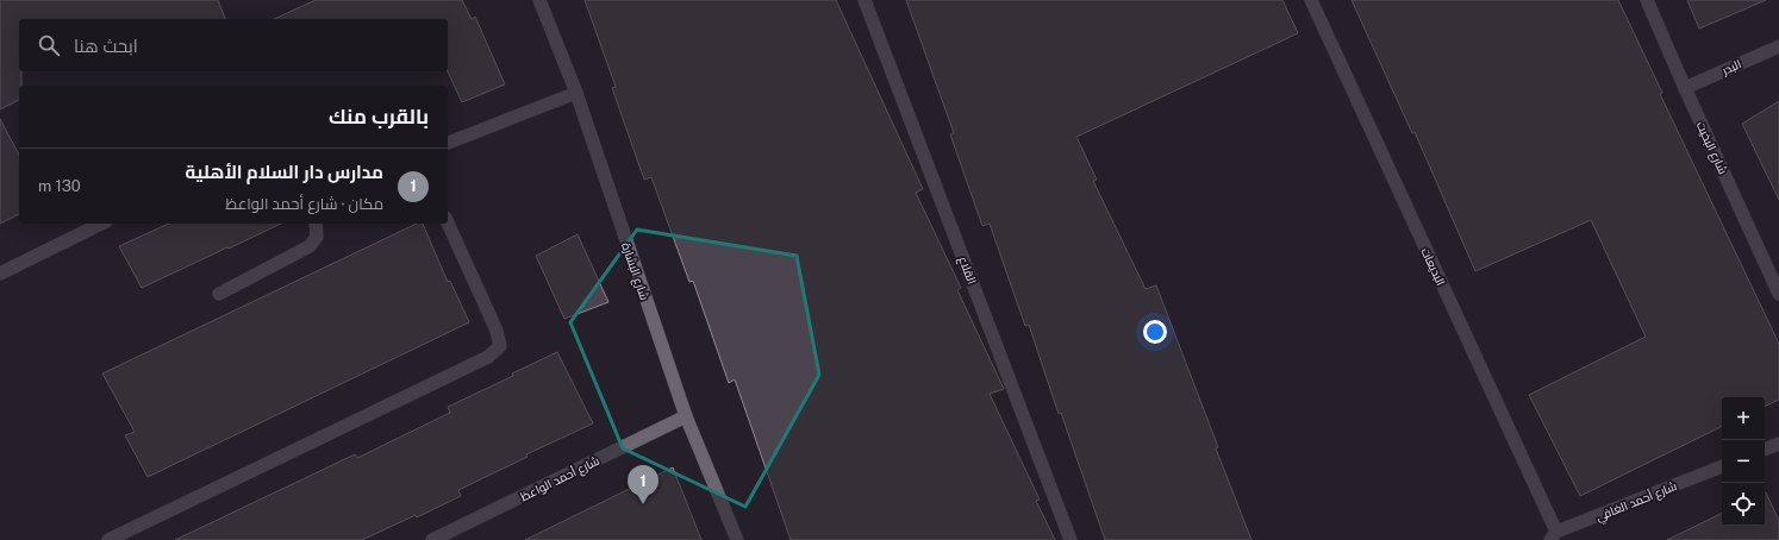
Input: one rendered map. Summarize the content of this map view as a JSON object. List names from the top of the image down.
{
  "streets": {
    "street": [
      "البدر",
      "شارع البخيت",
      "البديعات",
      "القلاع",
      "شارع البشارة",
      "شارع أحمد الواعظ",
      "شارع أحمد الغافي"
    ]
  },
  "crossings": [
    ["البدر", "شارع البخيت"],
    ["البديعات", "شارع أحمد الغافي"],
    ["شارع البشارة", "شارع أحمد الواعظ"]
  ],
  "page": {
    "search": "ابحث هنا",
    "heading": "بالقرب منك",
    "list": [
      {
        "mark": "1",
        "name": "مدارس دار السلام الأهلية",
        "note": "مكان · شارع أحمد الواعظ",
        "value": "130 m"
      }
    ],
    "map_buttons": ["+", "−"],
    "pins": "1"
  }
}
